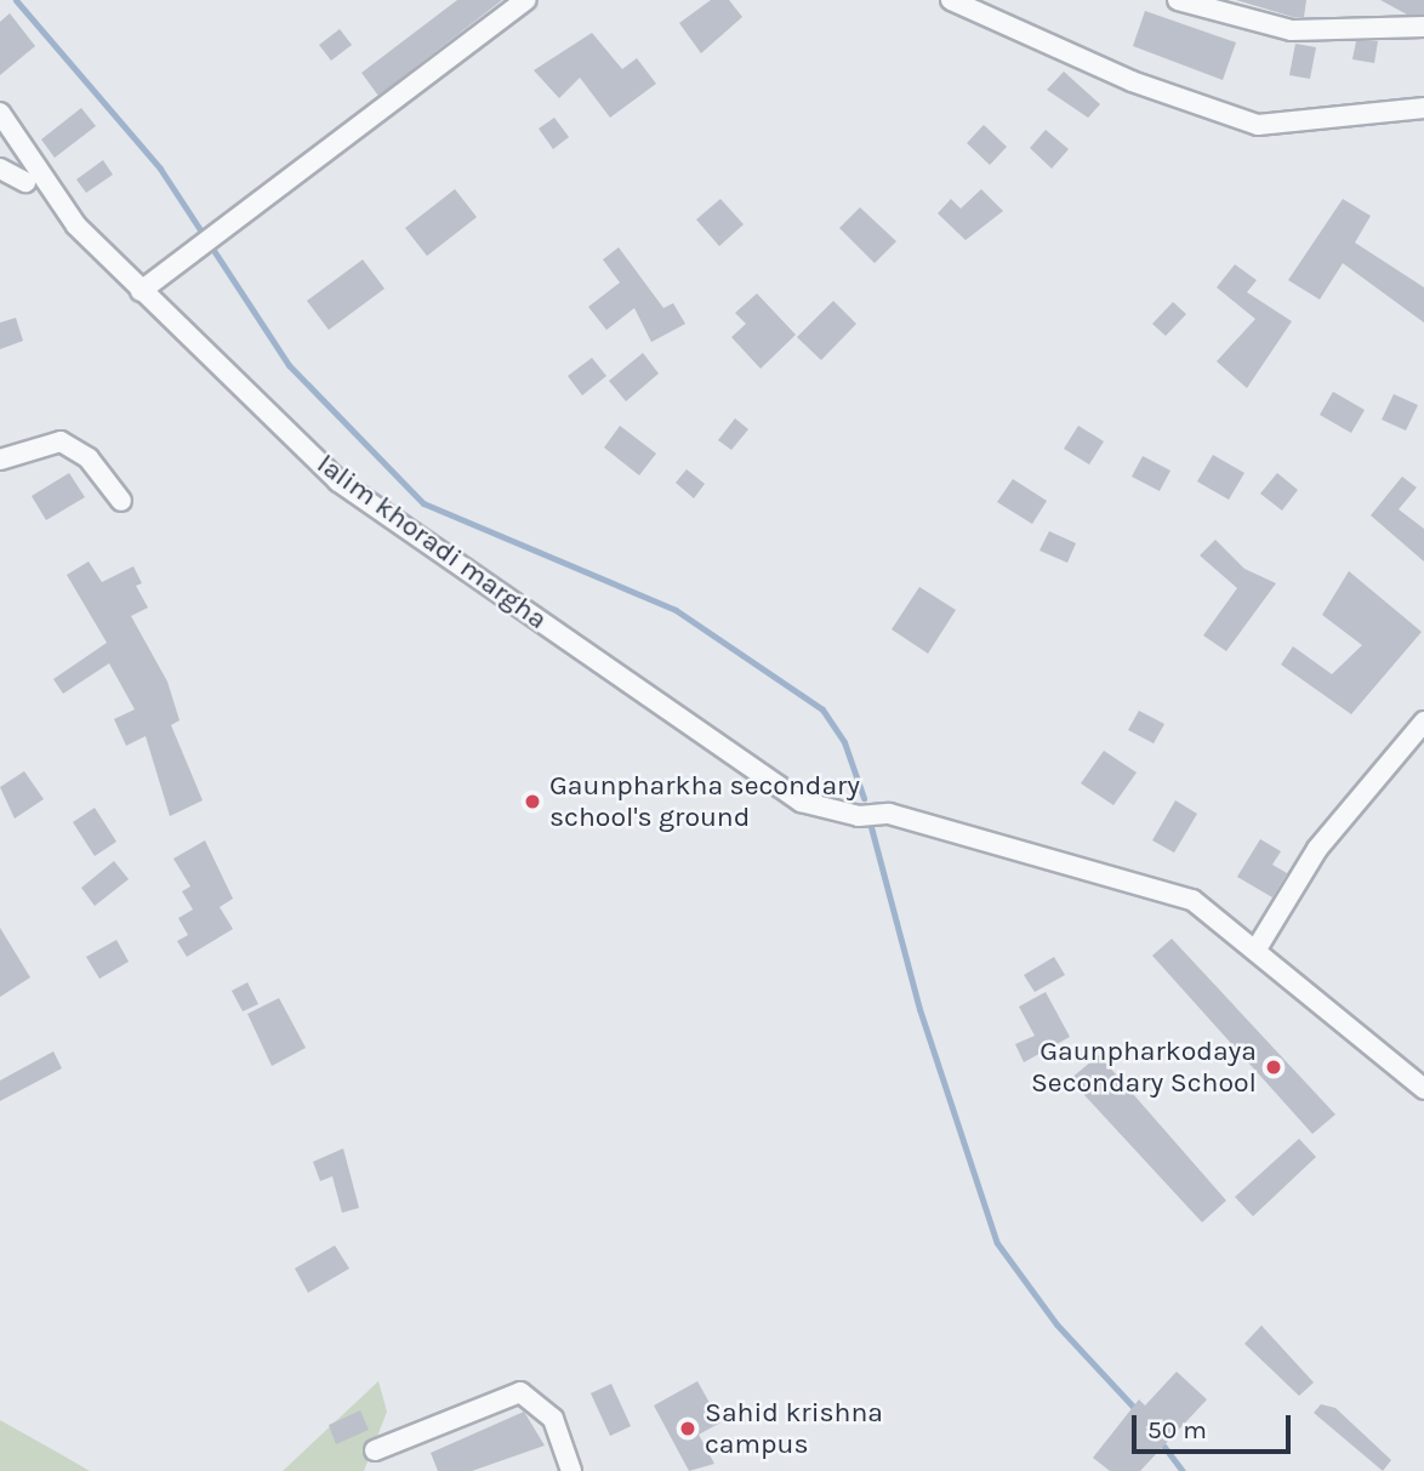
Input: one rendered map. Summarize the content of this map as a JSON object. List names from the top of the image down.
{
  "streets": {
    "street": ["lalim khoradi margha"]
  },
  "places": ["Gaunpharkha secondary school's ground", "Gaunpharkodaya Secondary School", "Sahid krishna campus"],
  "scale_bar": "50 m"
}
